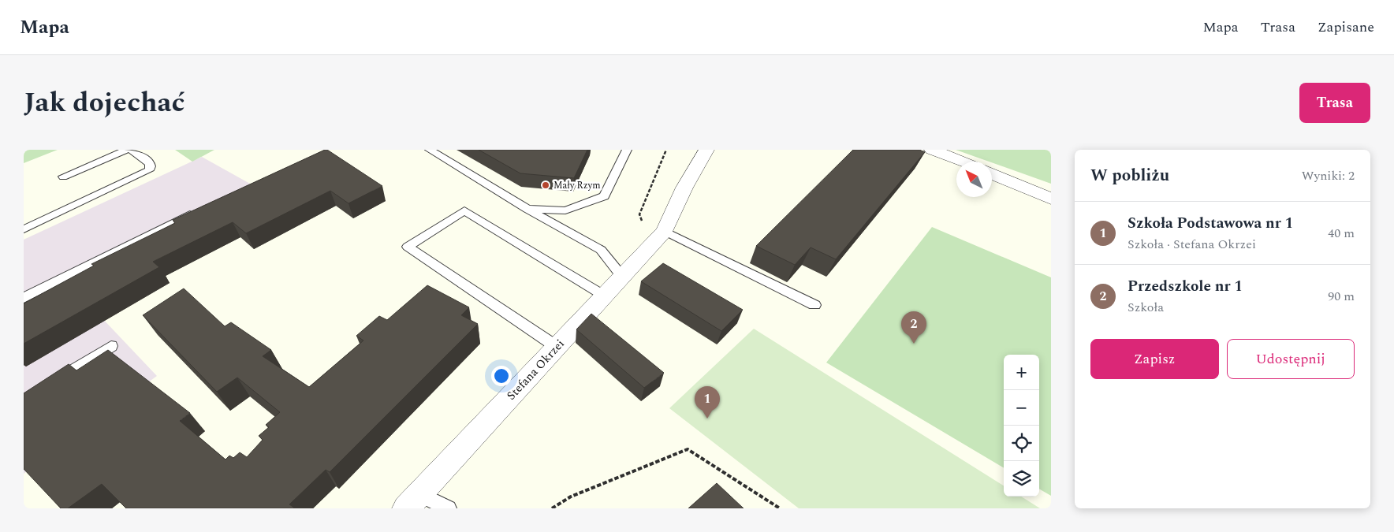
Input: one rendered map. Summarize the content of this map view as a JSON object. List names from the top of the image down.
{
  "streets": {
    "street": ["Stefana Okrzei"]
  },
  "places": ["Mały Rzym"],
  "north": "top left",
  "page": {
    "header": "Mapa",
    "nav": ["Mapa", "Trasa", "Zapisane"],
    "title": "Jak dojechać",
    "buttons": [
      "Trasa",
      ["Zapisz", "Udostępnij"]
    ],
    "heading": ["W pobliżu", "Wyniki: 2"],
    "list": [
      {
        "mark": "1",
        "name": "Szkoła Podstawowa nr 1",
        "note": "Szkoła · Stefana Okrzei",
        "value": "40 m"
      },
      {
        "mark": "2",
        "name": "Przedszkole nr 1",
        "note": "Szkoła",
        "value": "90 m"
      }
    ],
    "pins": ["2", "1"],
    "map_buttons": ["+", "−"]
  }
}
